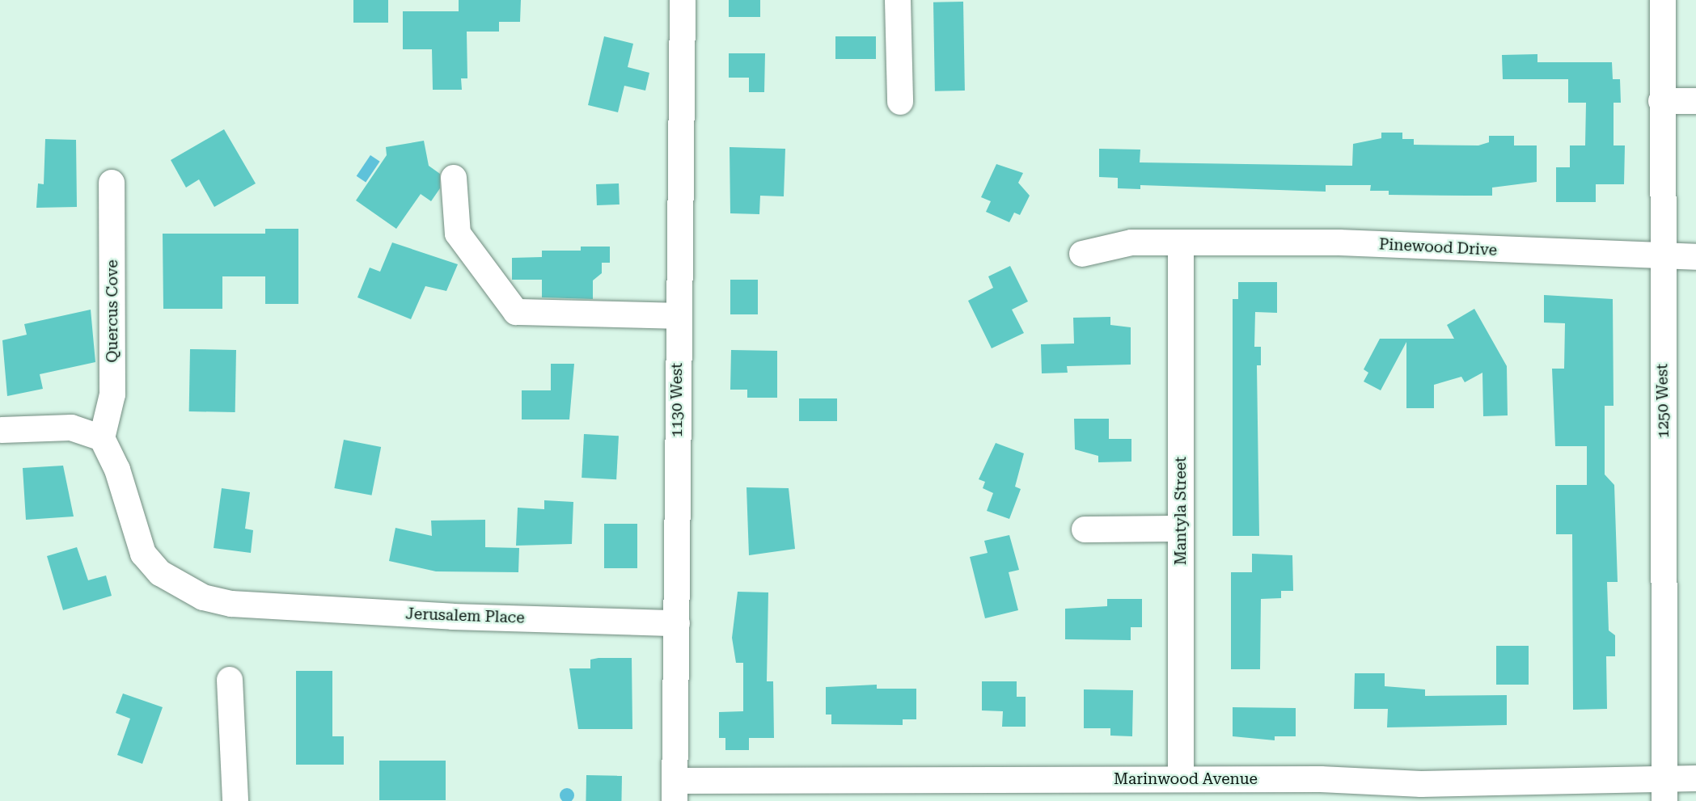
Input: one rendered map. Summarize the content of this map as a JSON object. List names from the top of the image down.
{
  "streets": {
    "street": [
      "Pinewood Drive",
      "Quercus Cove",
      "1130 West",
      "1250 West",
      "Mantyla Street",
      "Jerusalem Place",
      "Marinwood Avenue"
    ]
  },
  "crossings": [
    ["Pinewood Drive", "1250 West"],
    ["Pinewood Drive", "Mantyla Street"],
    ["Quercus Cove", "Jerusalem Place"],
    ["1130 West", "Jerusalem Place"],
    ["1130 West", "Marinwood Avenue"],
    ["1250 West", "Marinwood Avenue"],
    ["Mantyla Street", "Marinwood Avenue"]
  ]
}
